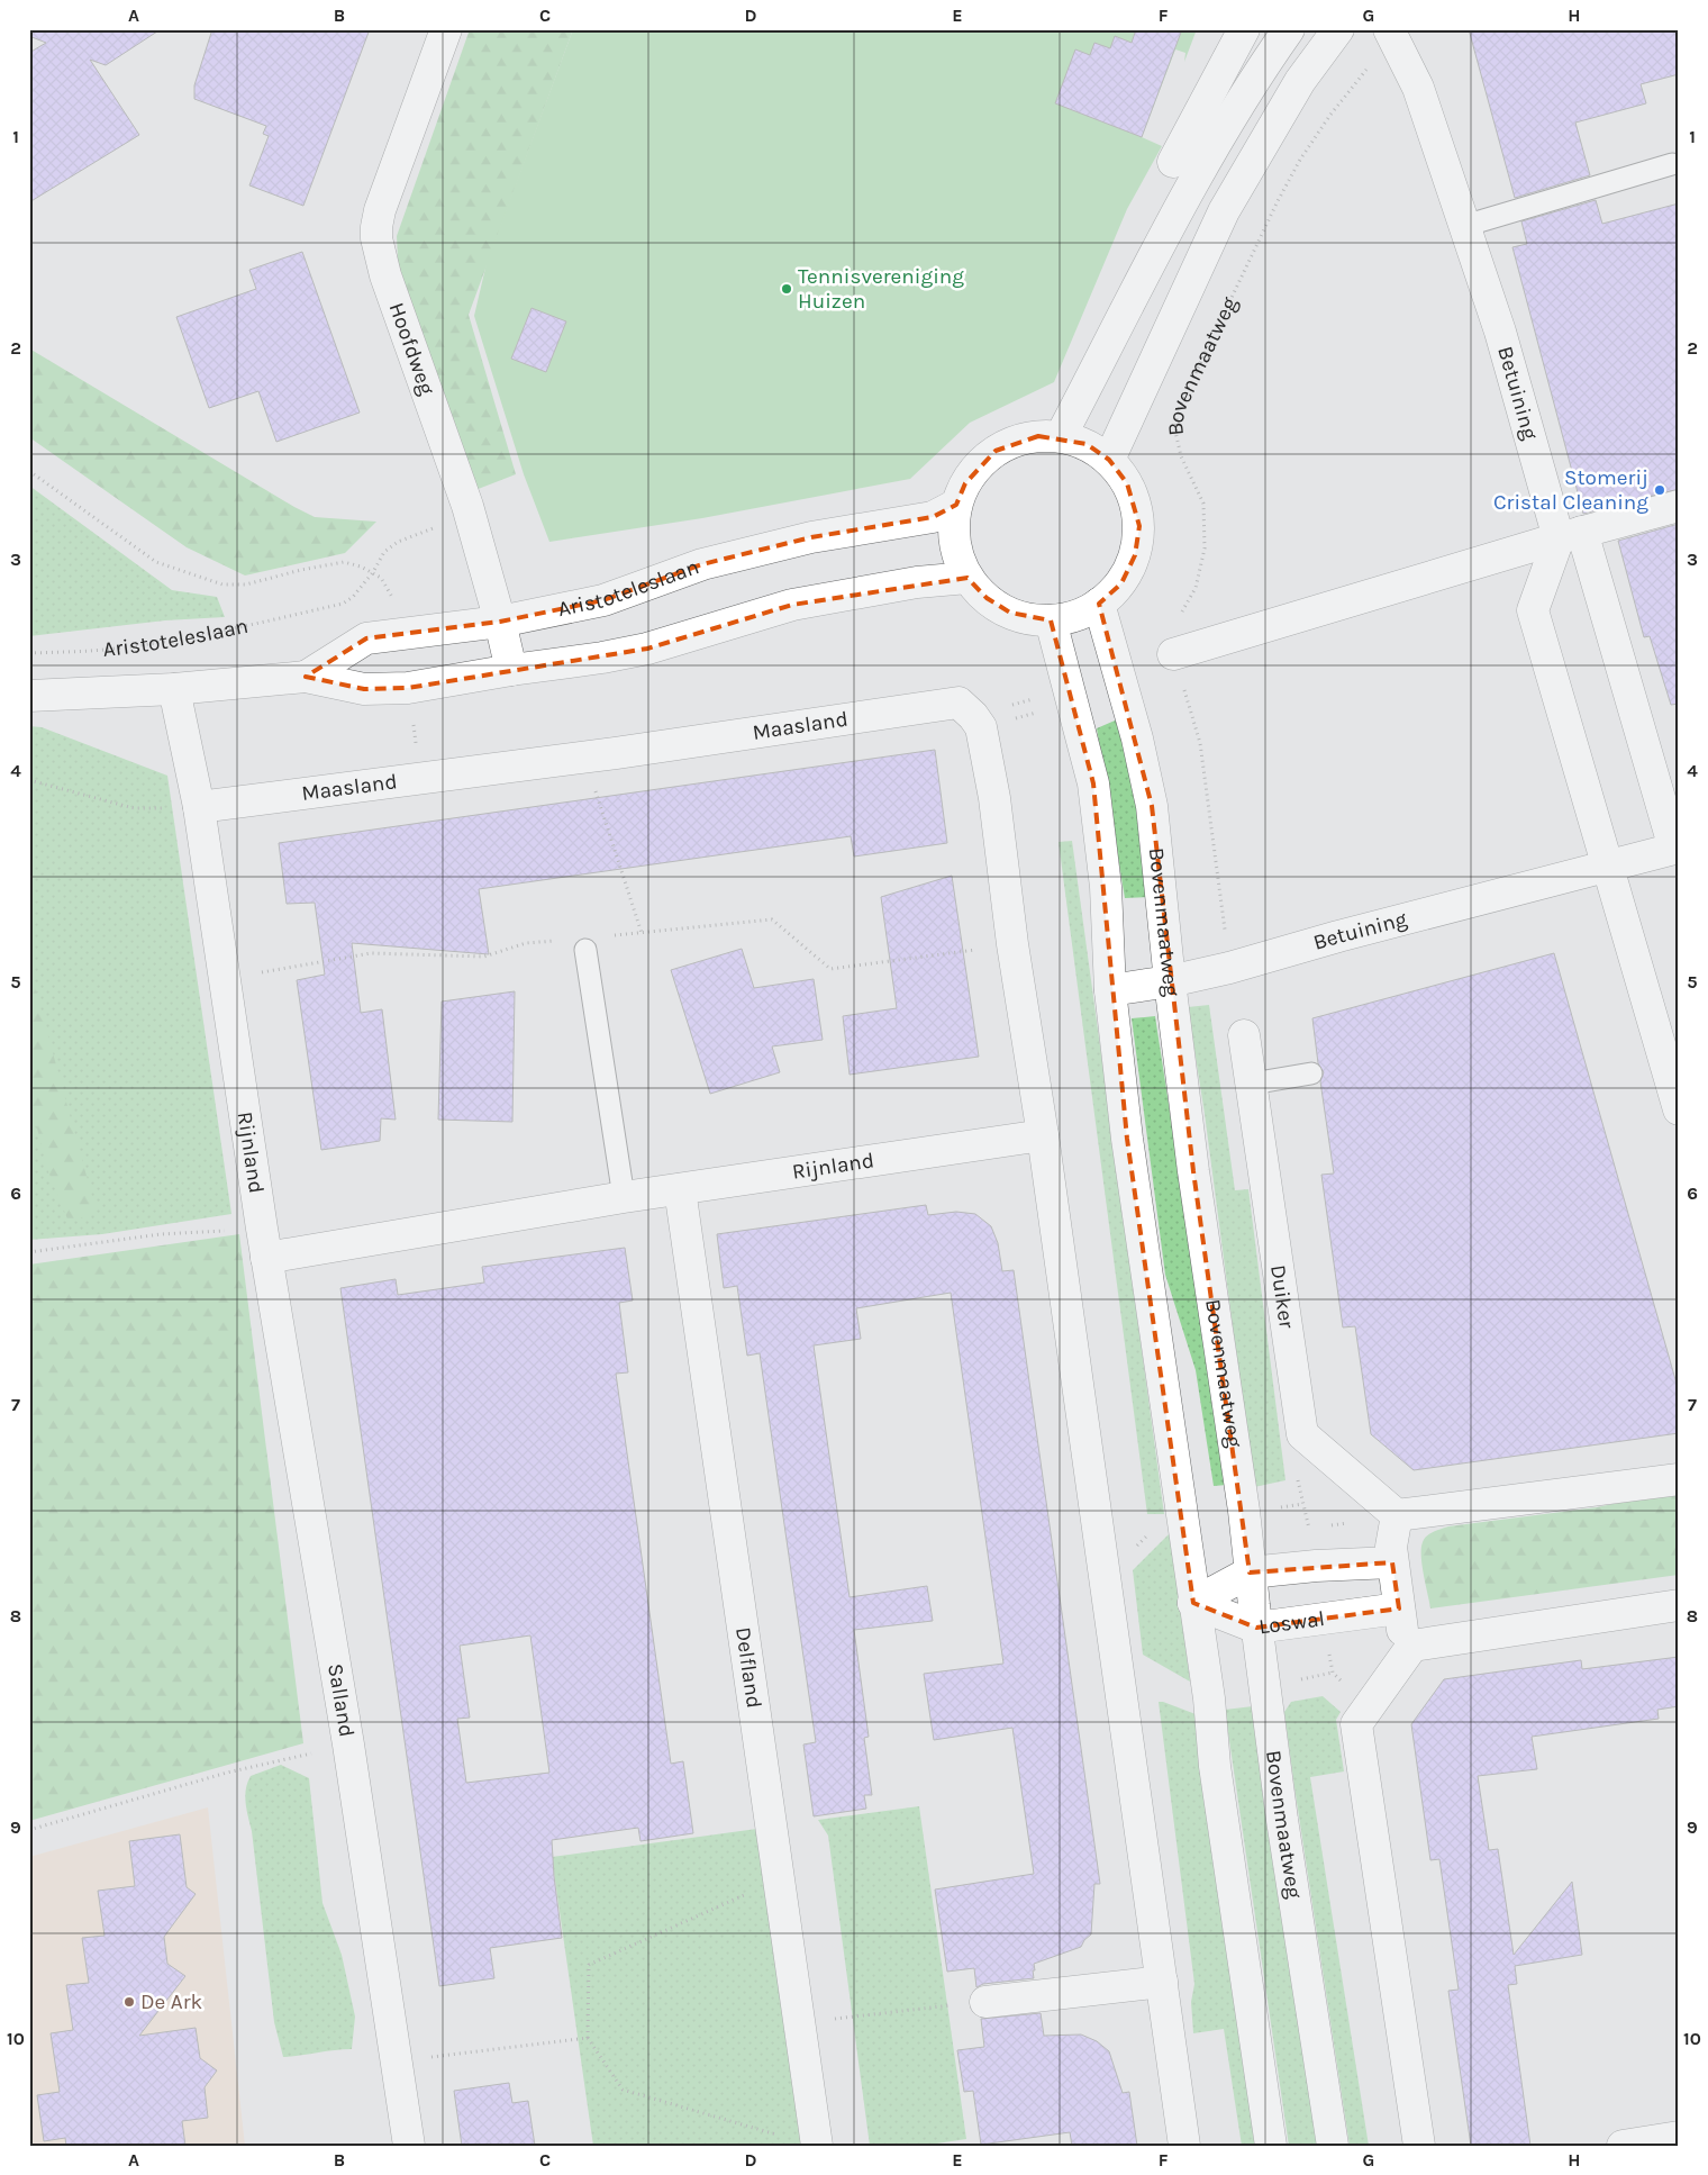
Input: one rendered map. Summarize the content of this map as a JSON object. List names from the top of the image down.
{
  "streets": {
    "street": [
      "Hoofdweg",
      "Bovenmaatweg",
      "Betuining",
      "Aristoteleslaan",
      "Maasland",
      "Rijnland",
      "Duiker",
      "Loswal",
      "Delfland",
      "Salland"
    ]
  },
  "crossings": [
    ["Hoofdweg", "Aristoteleslaan"],
    ["Bovenmaatweg", "Betuining"],
    ["Bovenmaatweg", "Aristoteleslaan"],
    ["Bovenmaatweg", "Loswal"],
    ["Aristoteleslaan", "Rijnland"],
    ["Maasland", "Rijnland"],
    ["Rijnland", "Delfland"],
    ["Rijnland", "Salland"]
  ],
  "places": ["Tennisvereniging Huizen", "Stomerij Cristal Cleaning", "De Ark"],
  "grid": {
    "columns": [
      "A",
      "B",
      "C",
      "D",
      "E",
      "F",
      "G",
      "H"
    ],
    "rows": [
      "1",
      "2",
      "3",
      "4",
      "5",
      "6",
      "7",
      "8",
      "9",
      "10"
    ]
  }
}
